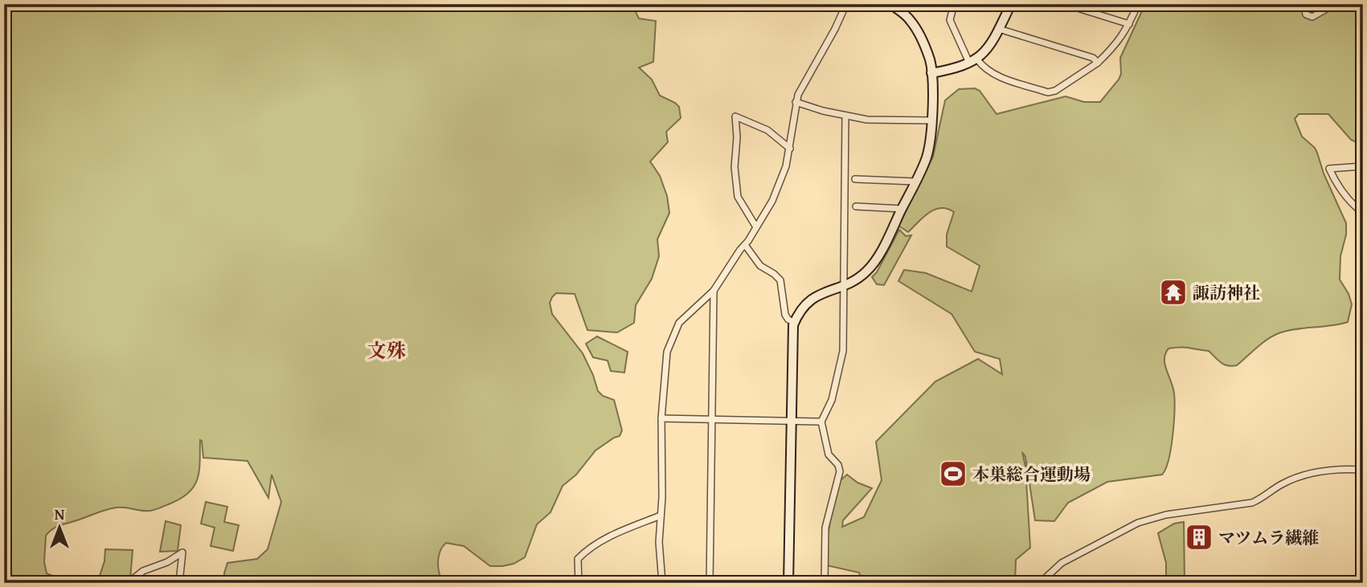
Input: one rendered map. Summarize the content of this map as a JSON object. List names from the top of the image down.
{
  "districts": ["文殊"],
  "places": {
    "temple": ["諏訪神社"],
    "sports": ["本巣総合運動場"],
    "building": ["マツムラ繊維"]
  },
  "north": "top"
}
